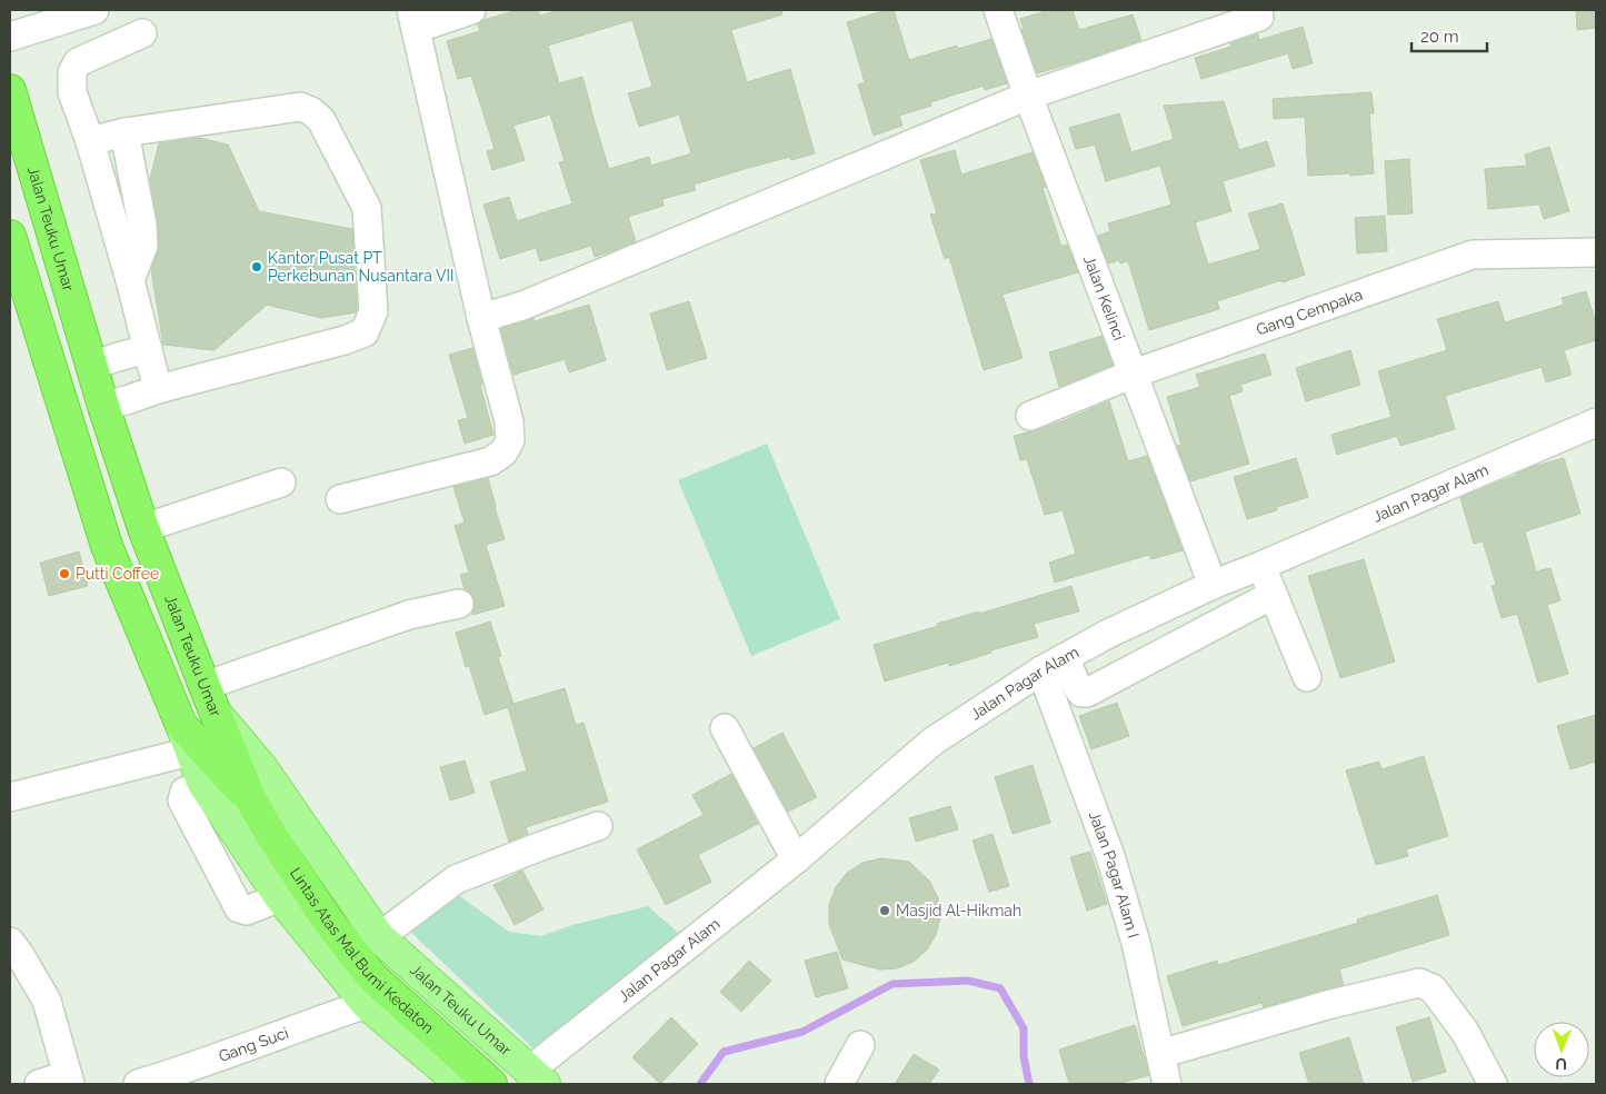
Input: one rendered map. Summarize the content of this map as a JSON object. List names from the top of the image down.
{
  "streets": {
    "highway": ["Jalan Teuku Umar", "Lintas Atas Mal Bumi Kedaton"],
    "street": [
      "Jalan Kelinci",
      "Gang Cempaka",
      "Jalan Pagar Alam",
      "Jalan Pagar Alam I",
      "Gang Suci"
    ]
  },
  "crossings": [
    ["Jalan Teuku Umar", "Jalan Pagar Alam"],
    ["Jalan Teuku Umar", "Lintas Atas Mal Bumi Kedaton"],
    ["Jalan Kelinci", "Gang Cempaka"],
    ["Jalan Kelinci", "Jalan Pagar Alam"],
    ["Jalan Pagar Alam", "Jalan Pagar Alam I"]
  ],
  "places": ["Kantor Pusat PT Perkebunan Nusantara VII", "Putti Coffee", "Masjid Al-Hikmah"],
  "scale_bar": "20 m",
  "north": "bottom"
}
